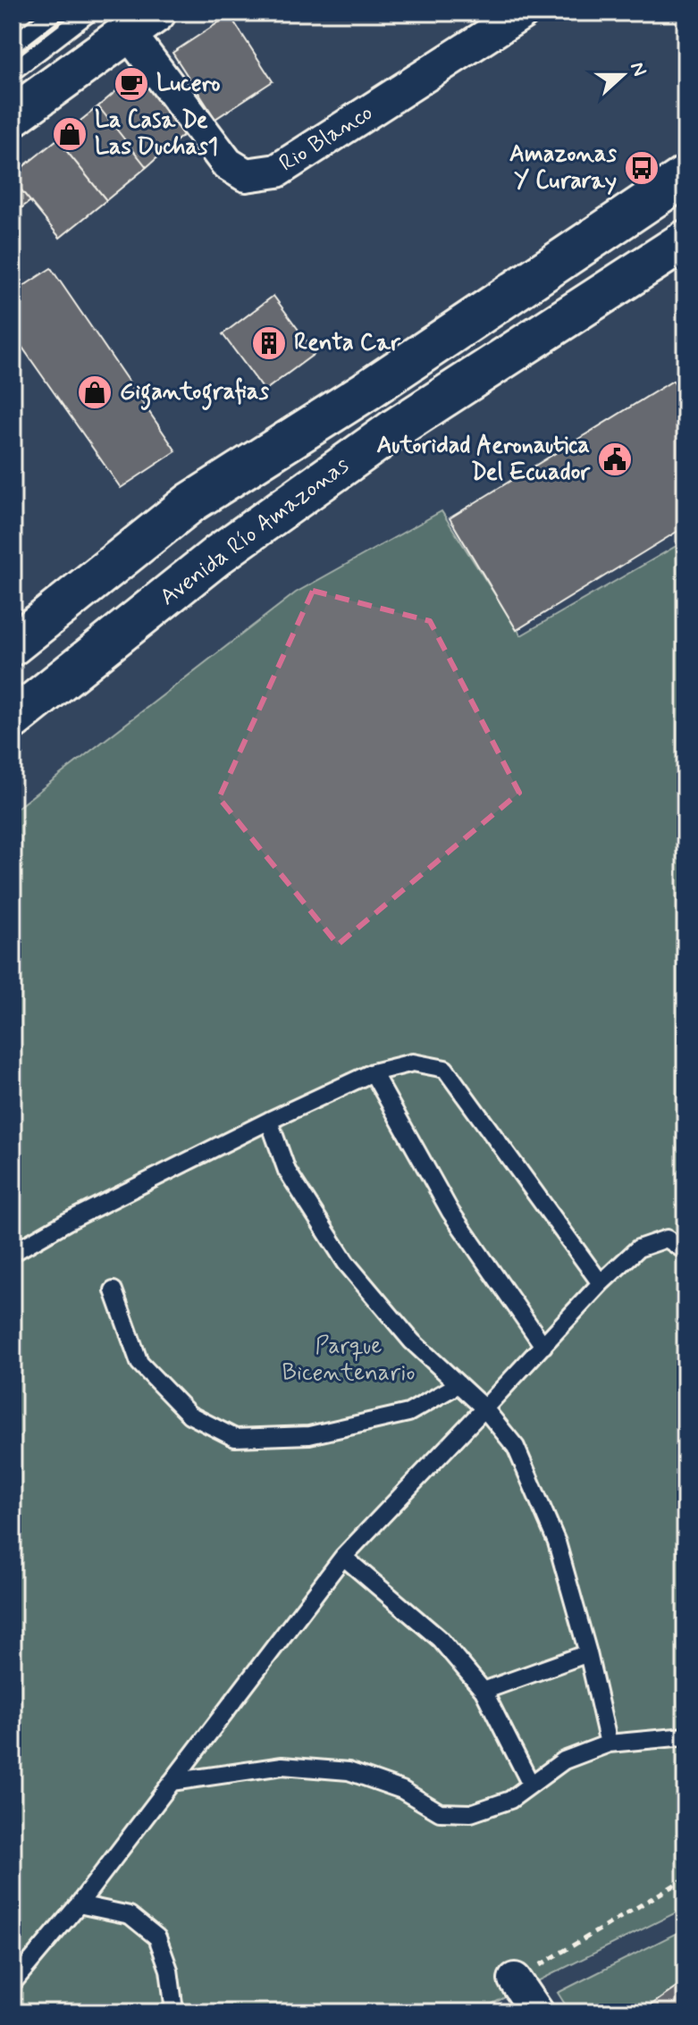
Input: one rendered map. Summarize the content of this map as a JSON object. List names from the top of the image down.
{
  "streets": {
    "main road": ["Avenida Río Amazonas"],
    "street": ["Rio Blanco"]
  },
  "parks": ["Parque Bicentenario"],
  "places": {
    "cafe": ["Lucero"],
    "shop": ["La Casa De Las Duchas1", "Gigantografias"],
    "bus stop": ["Amazonas Y Curaray"],
    "building": ["Renta Car"],
    "public building": ["Autoridad Aeronautica Del Ecuador"]
  },
  "north": "right"
}
